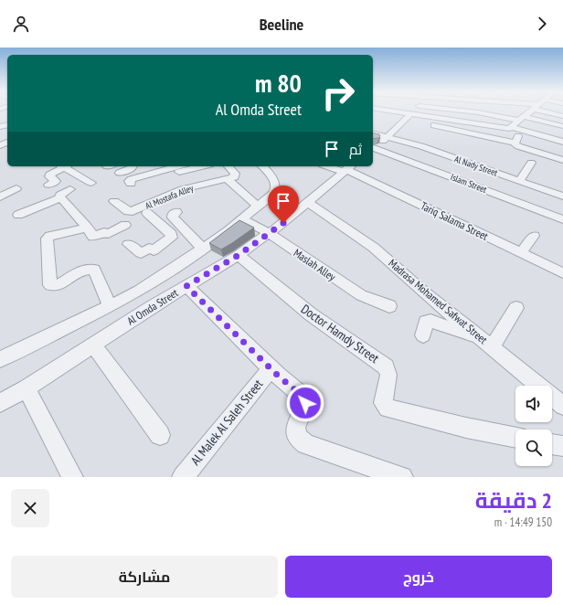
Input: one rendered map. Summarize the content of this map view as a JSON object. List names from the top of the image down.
{
  "streets": {
    "street": [
      "Al Nady Street",
      "Islam Street",
      "Al Mostafa Alley",
      "Tariq Salama Street",
      "Maslah Alley",
      "Madrasa Mohamed Safwat Street",
      "Al Omda Street",
      "Doctor Hamdy Street",
      "Al Malek Al Saleh Street"
    ]
  },
  "crossings": [
    ["Tariq Salama Street", "Al Omda Street"],
    ["Maslah Alley", "Al Omda Street"],
    ["Madrasa Mohamed Safwat Street", "Al Omda Street"],
    ["Al Omda Street", "Doctor Hamdy Street"],
    ["Al Omda Street", "Al Malek Al Saleh Street"]
  ],
  "page": {
    "header": "Beeline",
    "turn": ["80 m", "Al Omda Street"],
    "then": "ثم",
    "heading": ["2 دقيقة", "150 m · 14:49"],
    "buttons": ["خروج", "مشاركة"]
  }
}
